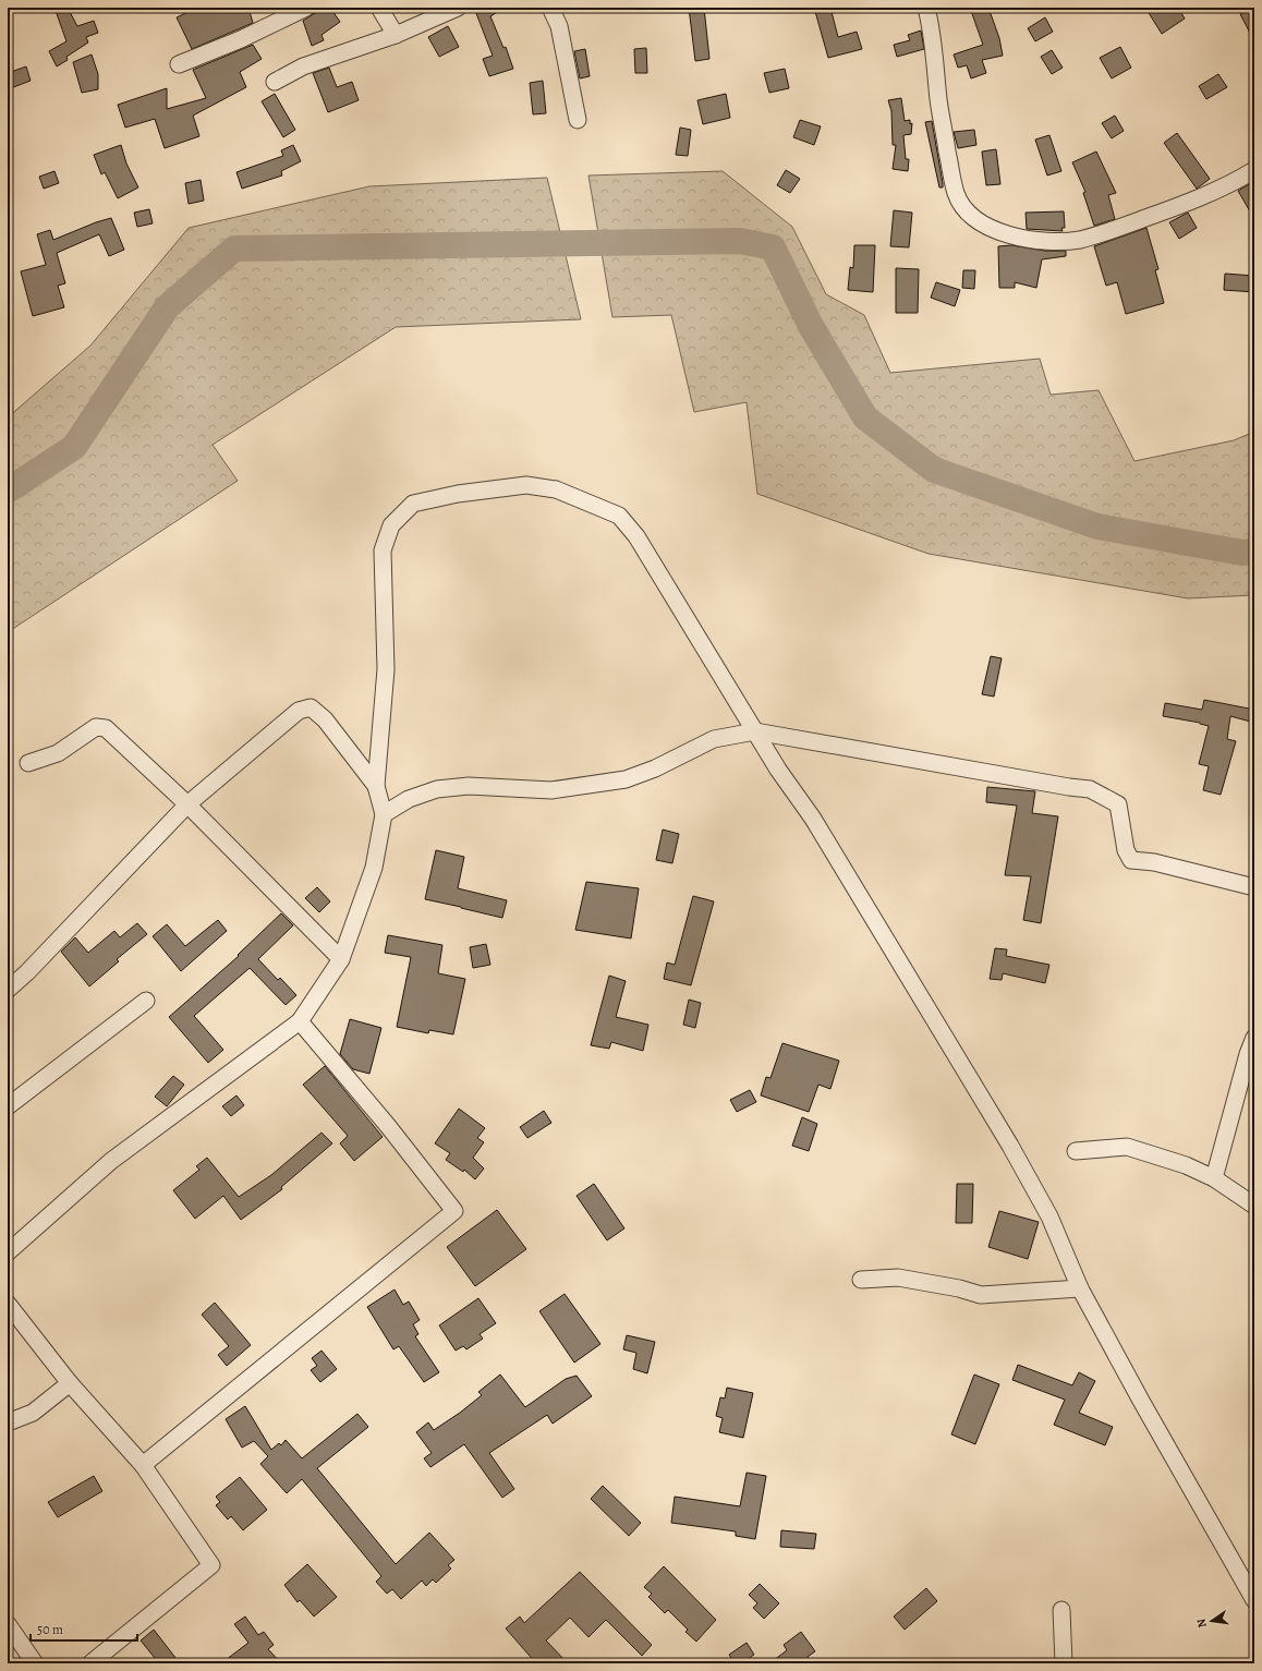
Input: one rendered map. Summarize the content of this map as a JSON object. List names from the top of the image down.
{
  "scale_bar": "50 m",
  "north": "left"
}
